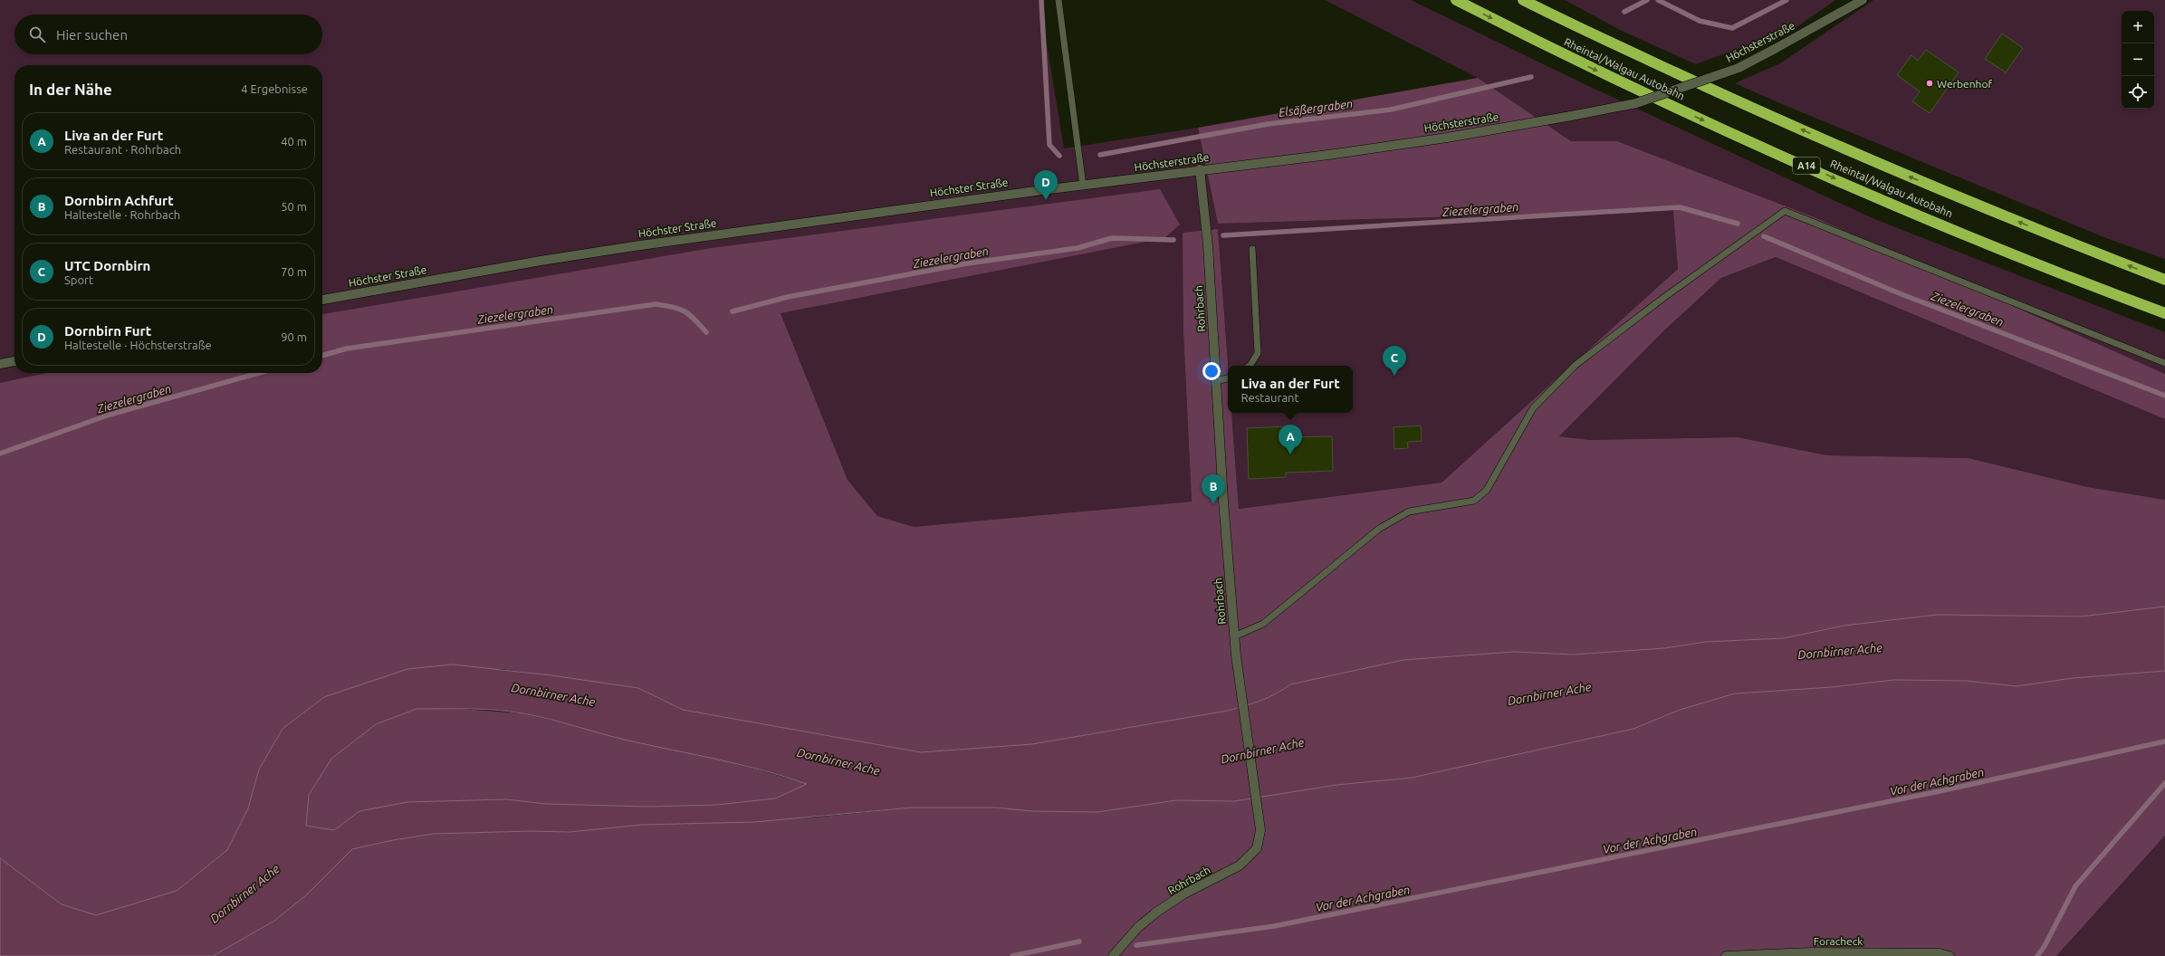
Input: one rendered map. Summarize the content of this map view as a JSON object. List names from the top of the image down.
{
  "streets": {
    "highway": ["Rheintal/Walgau Autobahn", "A14"],
    "main road": [
      "Höchsterstraße",
      "Höchster Straße",
      "Rohrbach",
      "Foracheck"
    ]
  },
  "crossings": [
    ["Höchsterstraße", "Höchster Straße"],
    ["Höchsterstraße", "Rohrbach"]
  ],
  "water": [
    "Elsäßergraben",
    "Ziezelergraben",
    "Dornbirner Ache",
    "Vor der Achgraben"
  ],
  "places": ["Werbenhof"],
  "page": {
    "map_buttons": ["+", "−"],
    "search": "Hier suchen",
    "heading": ["In der Nähe", "4 Ergebnisse"],
    "list": [
      {
        "mark": "A",
        "name": "Liva an der Furt",
        "note": "Restaurant · Rohrbach",
        "value": "40 m"
      },
      {
        "mark": "B",
        "name": "Dornbirn Achfurt",
        "note": "Haltestelle · Rohrbach",
        "value": "50 m"
      },
      {
        "mark": "C",
        "name": "UTC Dornbirn",
        "note": "Sport",
        "value": "70 m"
      },
      {
        "mark": "D",
        "name": "Dornbirn Furt",
        "note": "Haltestelle · Höchsterstraße",
        "value": "90 m"
      }
    ],
    "pins": [
      "D",
      "C",
      "A",
      "B"
    ],
    "popup": ["Liva an der Furt", "Restaurant"]
  }
}
